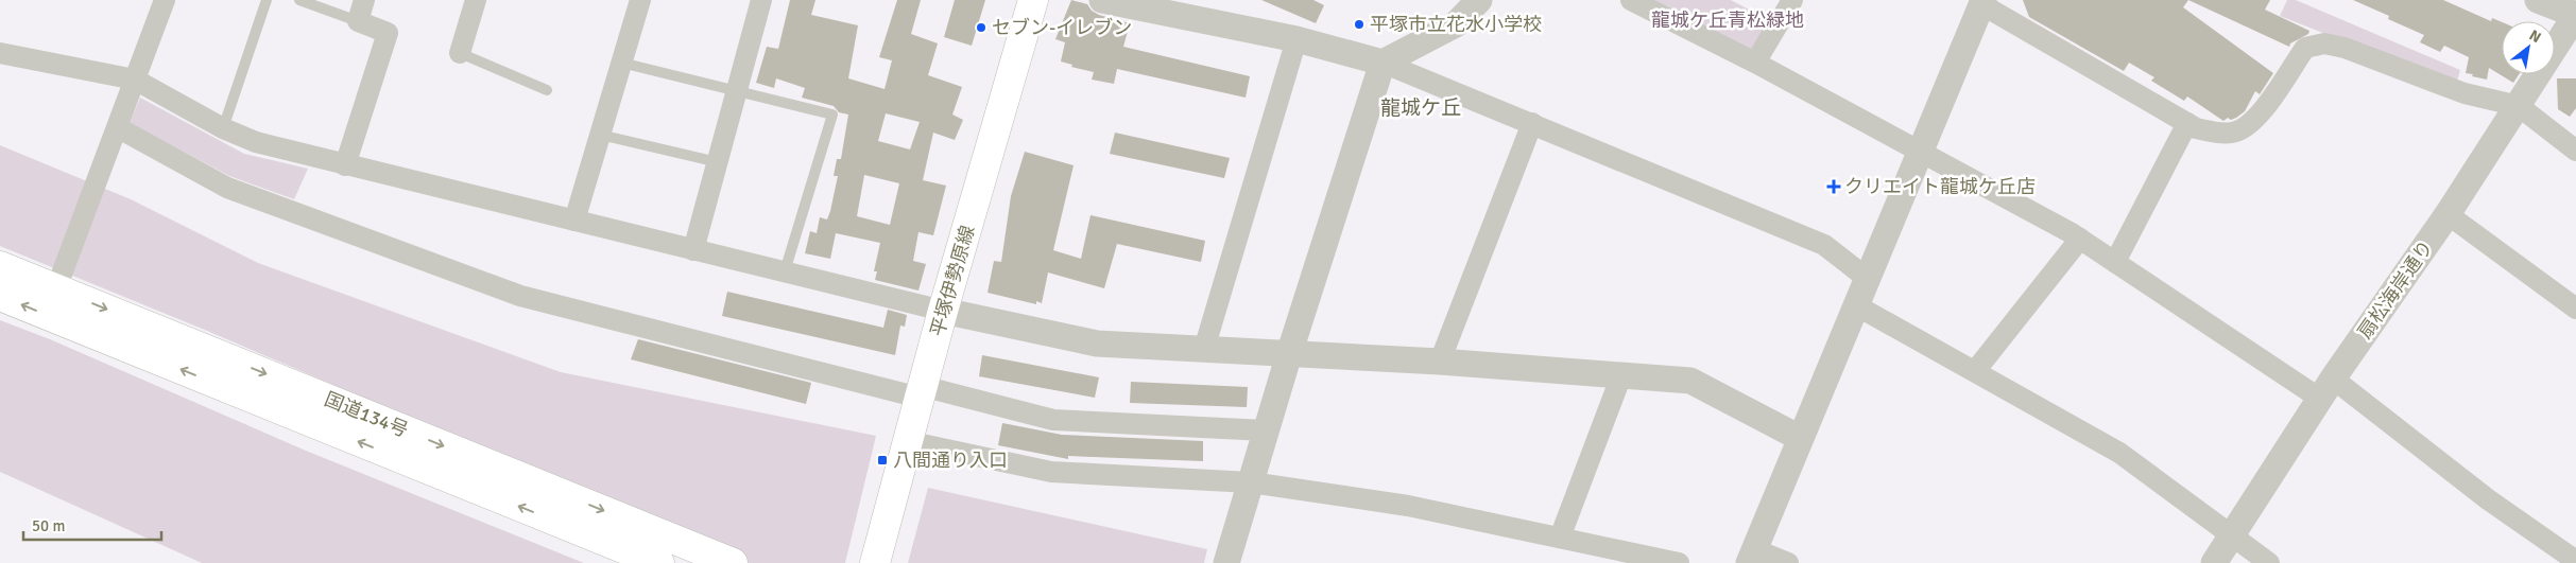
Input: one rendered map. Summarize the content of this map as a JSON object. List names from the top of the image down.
{
  "streets": {
    "main road": ["平塚伊勢原線", "国道134号"],
    "street": ["扇松海岸通り"]
  },
  "districts": ["龍城ケ丘"],
  "parks": ["龍城ケ丘青松緑地"],
  "places": {
    "other": ["平塚市立花水小学校", "セブン-イレブン"],
    "health": ["クリエイト龍城ケ丘店"],
    "transit": ["八間通り入口"]
  },
  "scale_bar": "50 m",
  "north": "top right"
}
